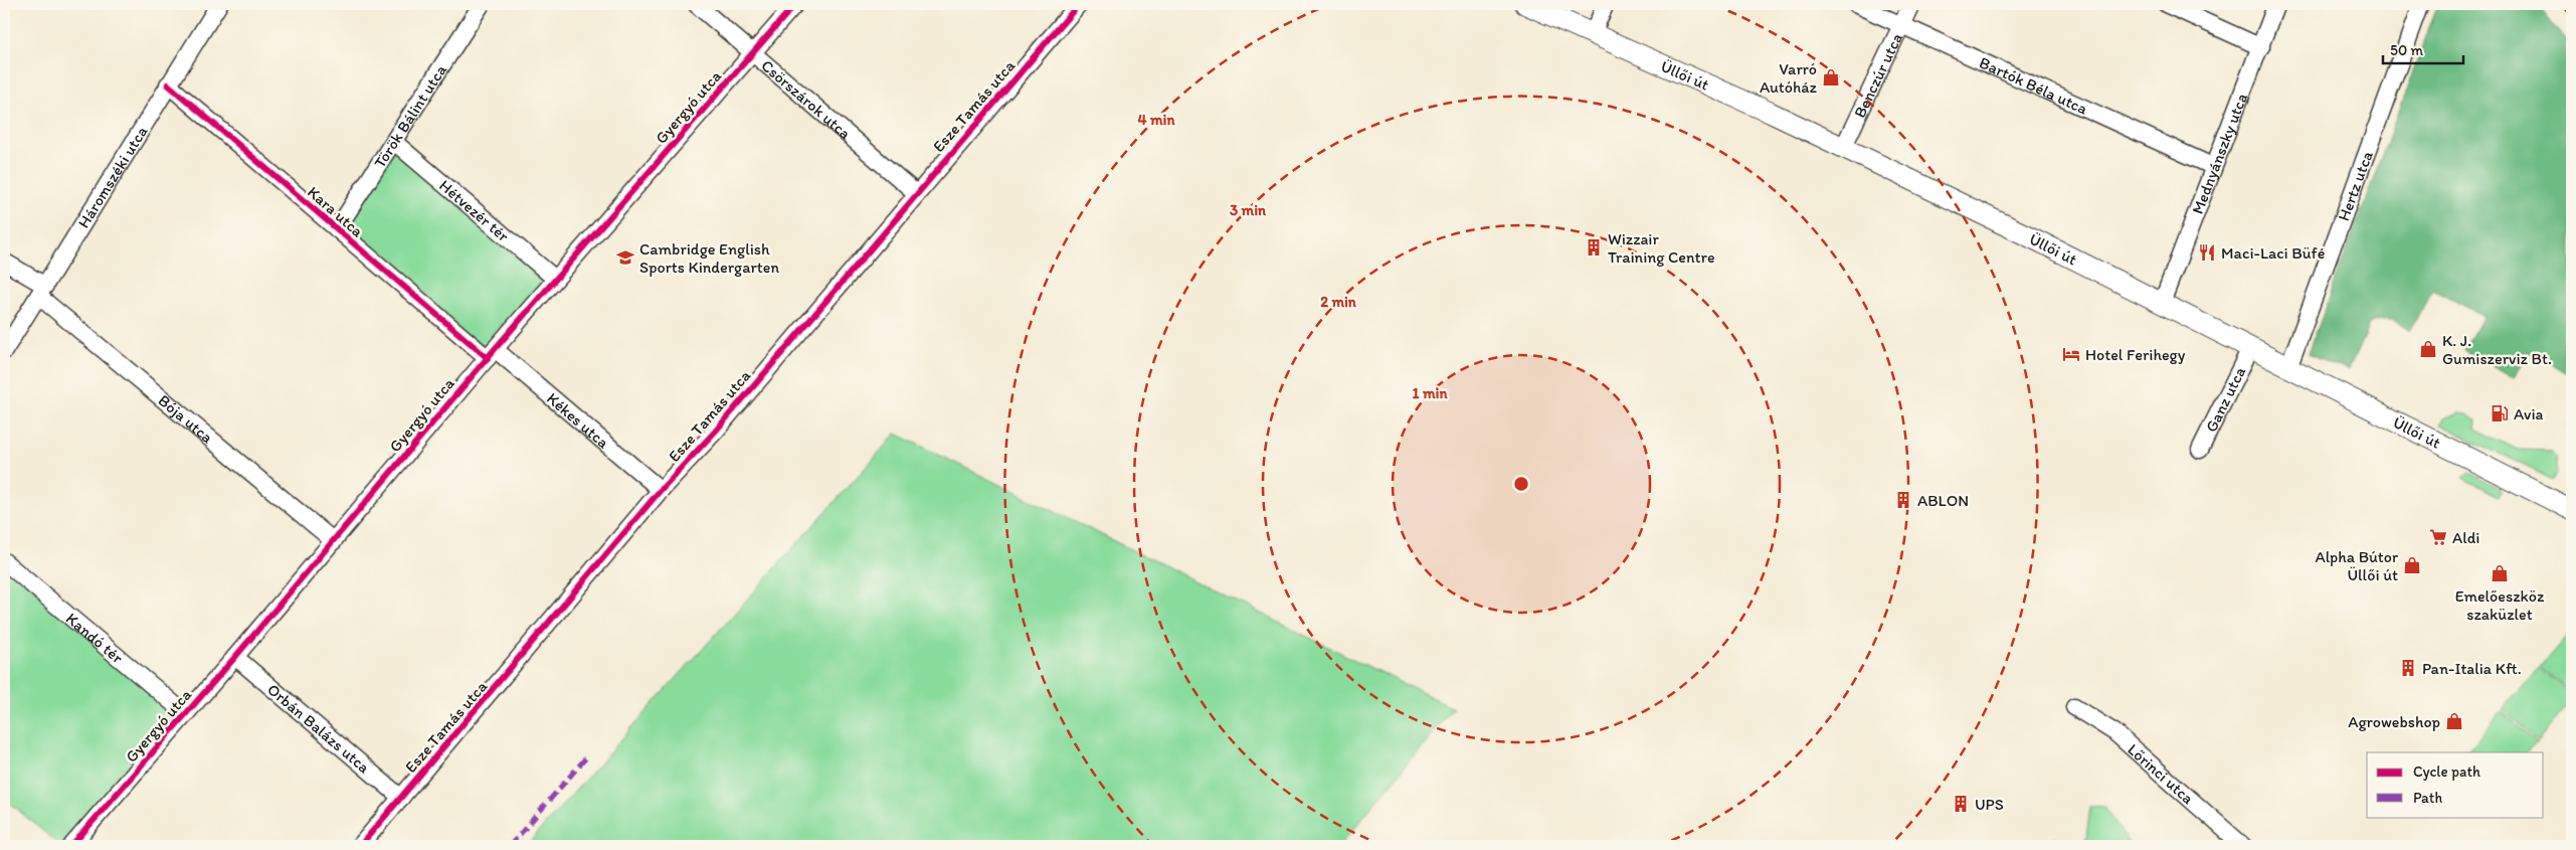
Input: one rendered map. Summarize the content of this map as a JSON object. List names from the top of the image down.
{
  "streets": {
    "main road": ["Üllői út"],
    "street": [
      "Benczúr utca",
      "Bartók Béla utca",
      "Csörszárok utca",
      "Esze Tamás utca",
      "Gyergyó utca",
      "Török Bálint utca",
      "Mednyánszky utca",
      "Háromszéki utca",
      "Hertz utca",
      "Hétvezér tér",
      "Kara utca",
      "Ganz utca",
      "Bója utca",
      "Kékes utca",
      "Kandó tér",
      "Orbán Balázs utca",
      "Lőrinci utca"
    ]
  },
  "crossings": [
    ["Üllői út", "Benczúr utca"],
    ["Üllői út", "Mednyánszky utca"],
    ["Üllői út", "Hertz utca"],
    ["Üllői út", "Ganz utca"],
    ["Benczúr utca", "Bartók Béla utca"],
    ["Bartók Béla utca", "Mednyánszky utca"],
    ["Csörszárok utca", "Esze Tamás utca"],
    ["Csörszárok utca", "Gyergyó utca"],
    ["Esze Tamás utca", "Kékes utca"],
    ["Esze Tamás utca", "Orbán Balázs utca"],
    ["Gyergyó utca", "Hétvezér tér"],
    ["Gyergyó utca", "Kara utca"],
    ["Gyergyó utca", "Bója utca"],
    ["Gyergyó utca", "Kékes utca"],
    ["Gyergyó utca", "Kandó tér"],
    ["Gyergyó utca", "Orbán Balázs utca"],
    ["Török Bálint utca", "Hétvezér tér"],
    ["Török Bálint utca", "Kara utca"],
    ["Háromszéki utca", "Kara utca"],
    ["Háromszéki utca", "Bója utca"],
    ["Kara utca", "Kékes utca"]
  ],
  "places": {
    "shop": [
      "Varró Autóház",
      "K. J. Gumiszerviz Bt.",
      "Alpha Bútor Üllői út",
      "Emelőeszköz szaküzlet",
      "Agrowebshop"
    ],
    "building": [
      "Wizzair Training Centre",
      "ABLON",
      "Pan-Italia Kft.",
      "UPS"
    ],
    "restaurant": ["Maci-Laci Büfé"],
    "school or university": ["Cambridge English Sports Kindergarten"],
    "hotel": ["Hotel Ferihegy"],
    "fuel station": ["Avia"],
    "supermarket": ["Aldi"]
  },
  "legend": ["Cycle path", "Path"],
  "scale_bar": "50 m",
  "rings": [
    "4 min",
    "3 min",
    "2 min",
    "1 min"
  ]
}
